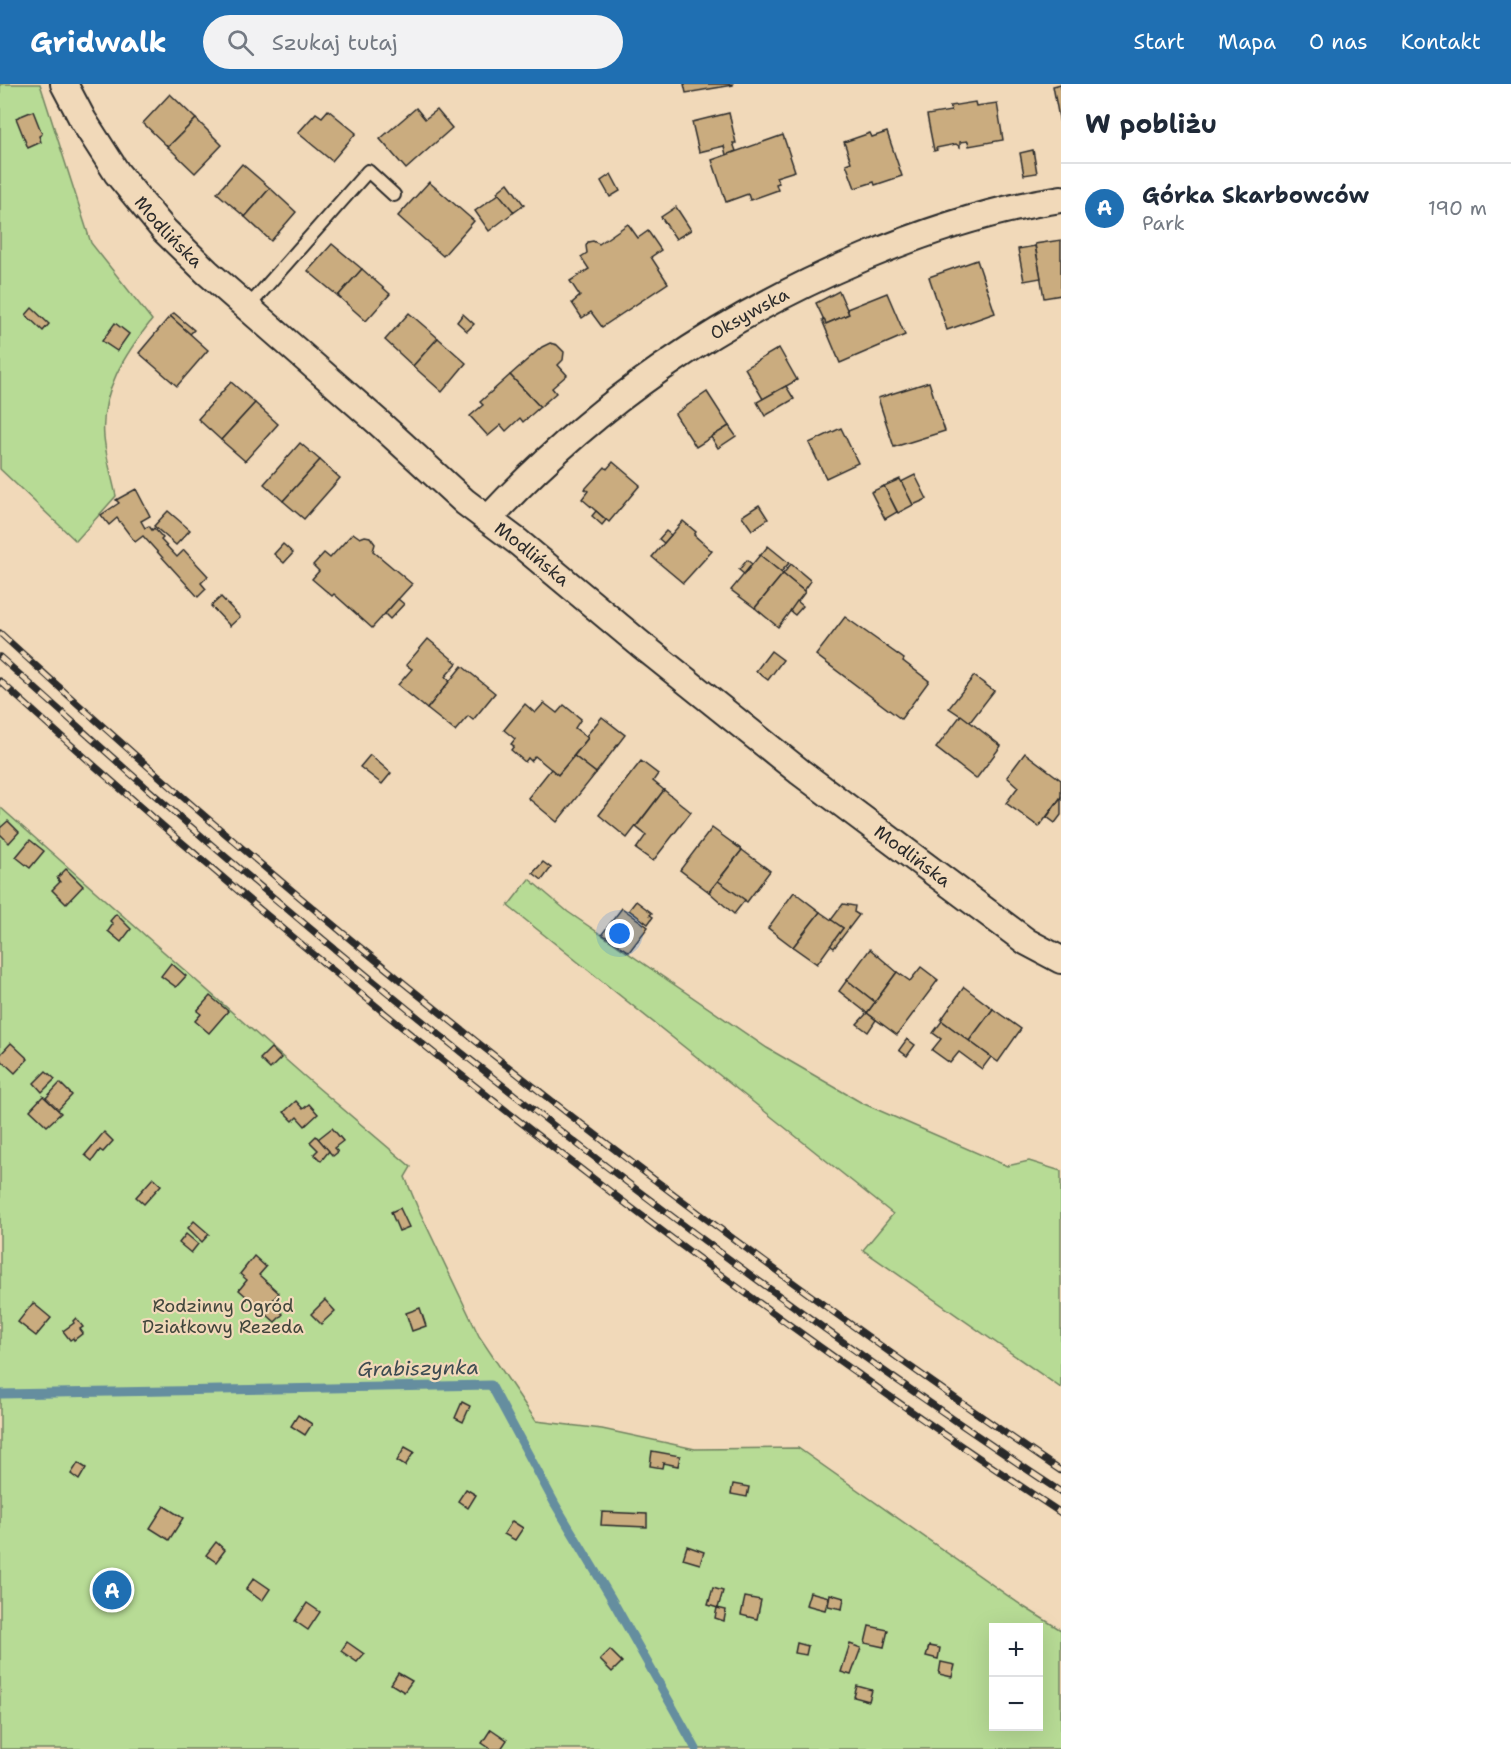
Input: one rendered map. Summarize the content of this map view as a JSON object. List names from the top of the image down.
{
  "streets": {
    "street": ["Modlińska", "Oksywska"]
  },
  "crossings": [
    ["Modlińska", "Oksywska"]
  ],
  "water": ["Grabiszynka"],
  "parks": ["Rodzinny Ogród Działkowy Rezeda"],
  "page": {
    "header": "Gridwalk",
    "search": "Szukaj tutaj",
    "nav": [
      "Start",
      "Mapa",
      "O nas",
      "Kontakt"
    ],
    "heading": "W pobliżu",
    "list": [
      {
        "mark": "A",
        "name": "Górka Skarbowców",
        "note": "Park",
        "value": "190 m"
      }
    ],
    "pins": "A",
    "map_buttons": ["+", "−"]
  }
}
